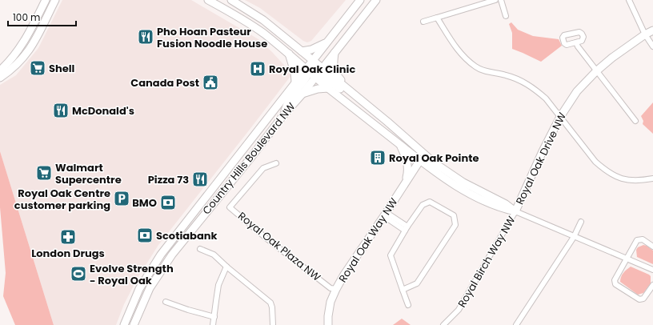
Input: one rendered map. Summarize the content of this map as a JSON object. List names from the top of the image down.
{
  "streets": {
    "street": [
      "Country Hills Boulevard NW",
      "Royal Oak Drive NW",
      "Royal Oak Way NW",
      "Royal Oak Plaza NW",
      "Royal Birch Way NW"
    ]
  },
  "crossings": [
    ["Royal Oak Drive NW", "Royal Birch Way NW"],
    ["Royal Oak Way NW", "Royal Oak Plaza NW"]
  ],
  "places": {
    "restaurant": ["Pho Hoan Pasteur Fusion Noodle House", "McDonald's", "Pizza 73"],
    "supermarket": ["Shell", "Walmart Supercentre"],
    "hospital": ["Royal Oak Clinic"],
    "public building": ["Canada Post"],
    "building": ["Royal Oak Pointe"],
    "parking": ["Royal Oak Centre customer parking"],
    "bank": ["BMO", "Scotiabank"],
    "pharmacy": ["London Drugs"],
    "sports": ["Evolve Strength - Royal Oak"]
  },
  "scale_bar": "100 m"
}
